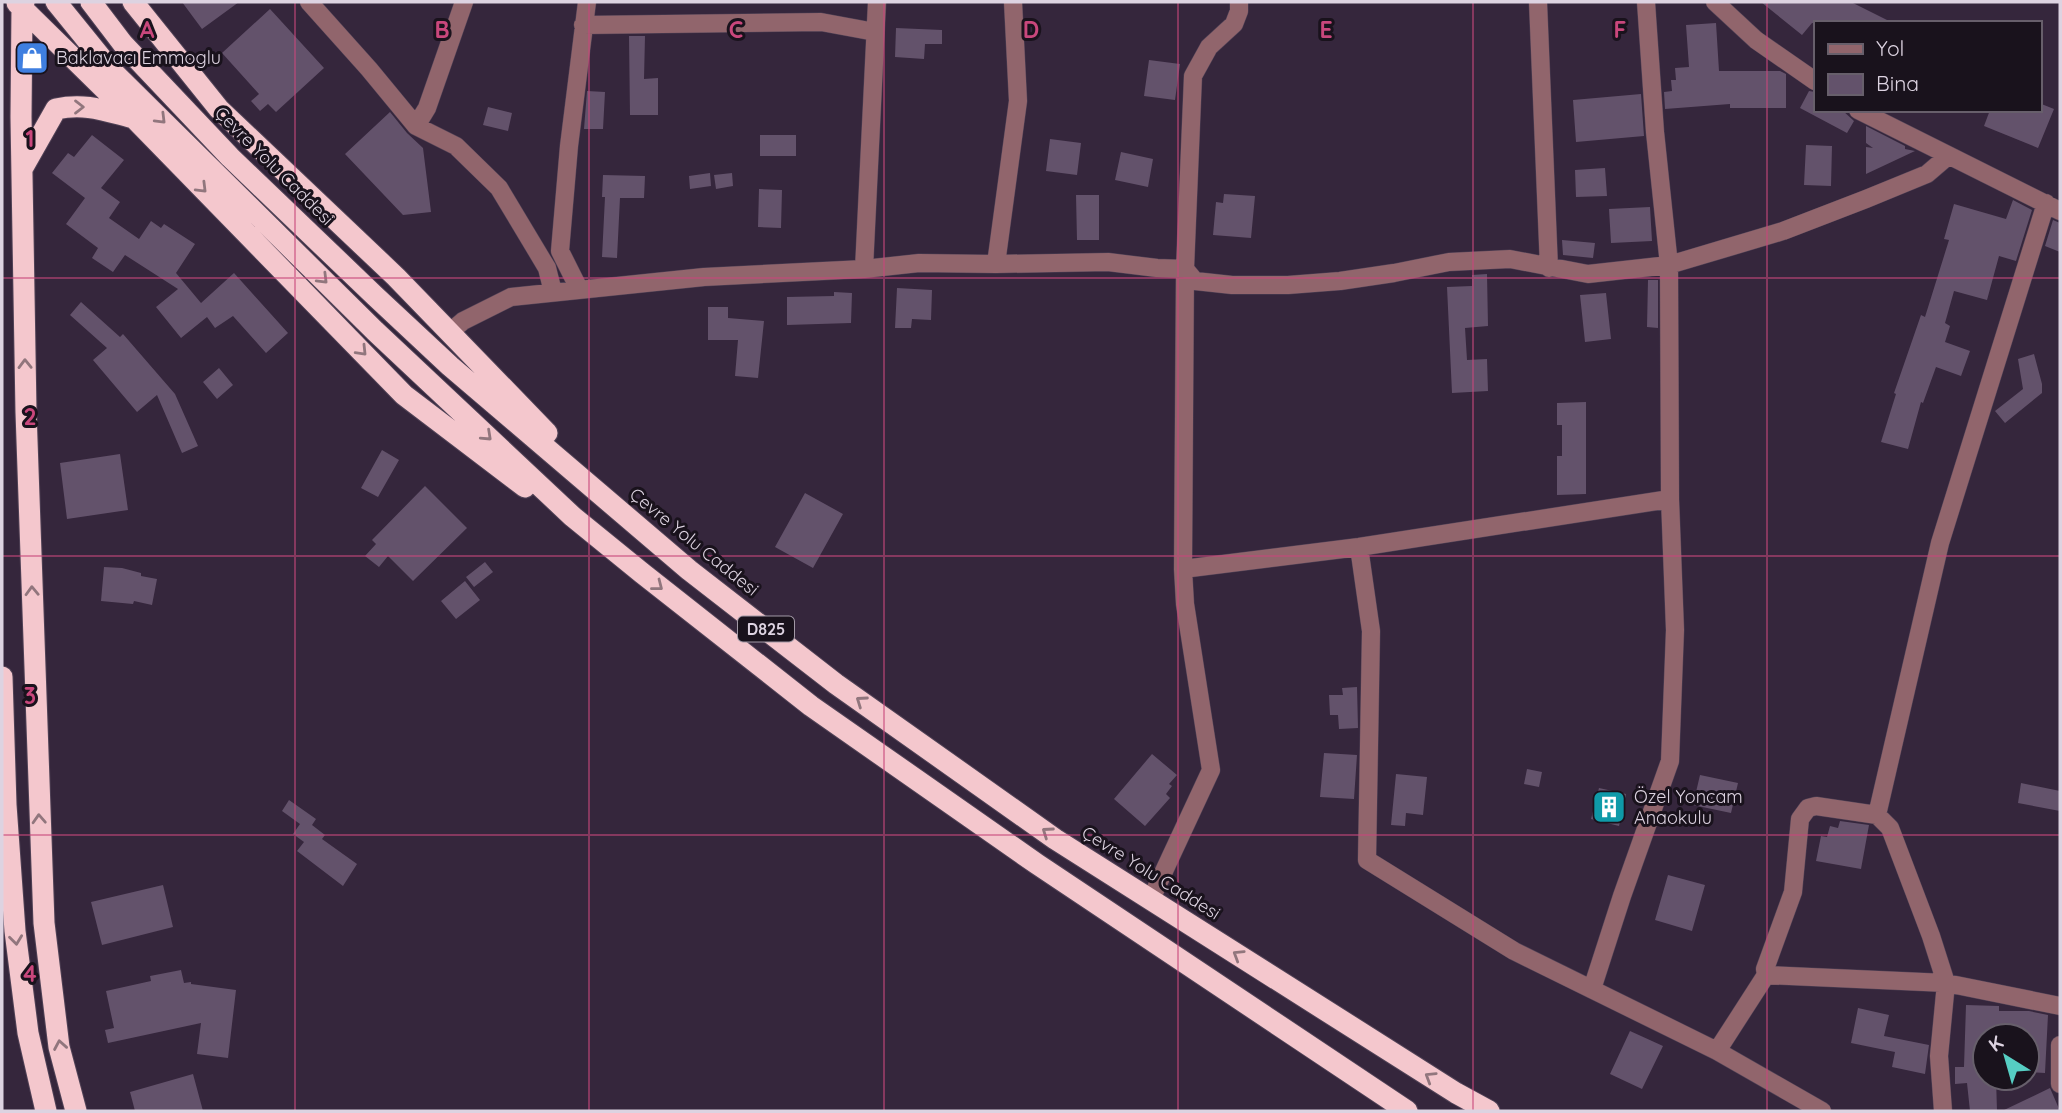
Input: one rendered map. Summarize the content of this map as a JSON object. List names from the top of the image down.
{
  "streets": {
    "highway": ["Çevre Yolu Caddesi", "D825"]
  },
  "places": {
    "shop": ["Baklavacı Emmoglu"],
    "building": ["Özel Yoncam Anaokulu"]
  },
  "legend": ["Yol", "Bina"],
  "north": "top left",
  "grid": {
    "columns": [
      "A",
      "B",
      "C",
      "D",
      "E",
      "F"
    ],
    "rows": [
      "1",
      "2",
      "3",
      "4"
    ]
  }
}
